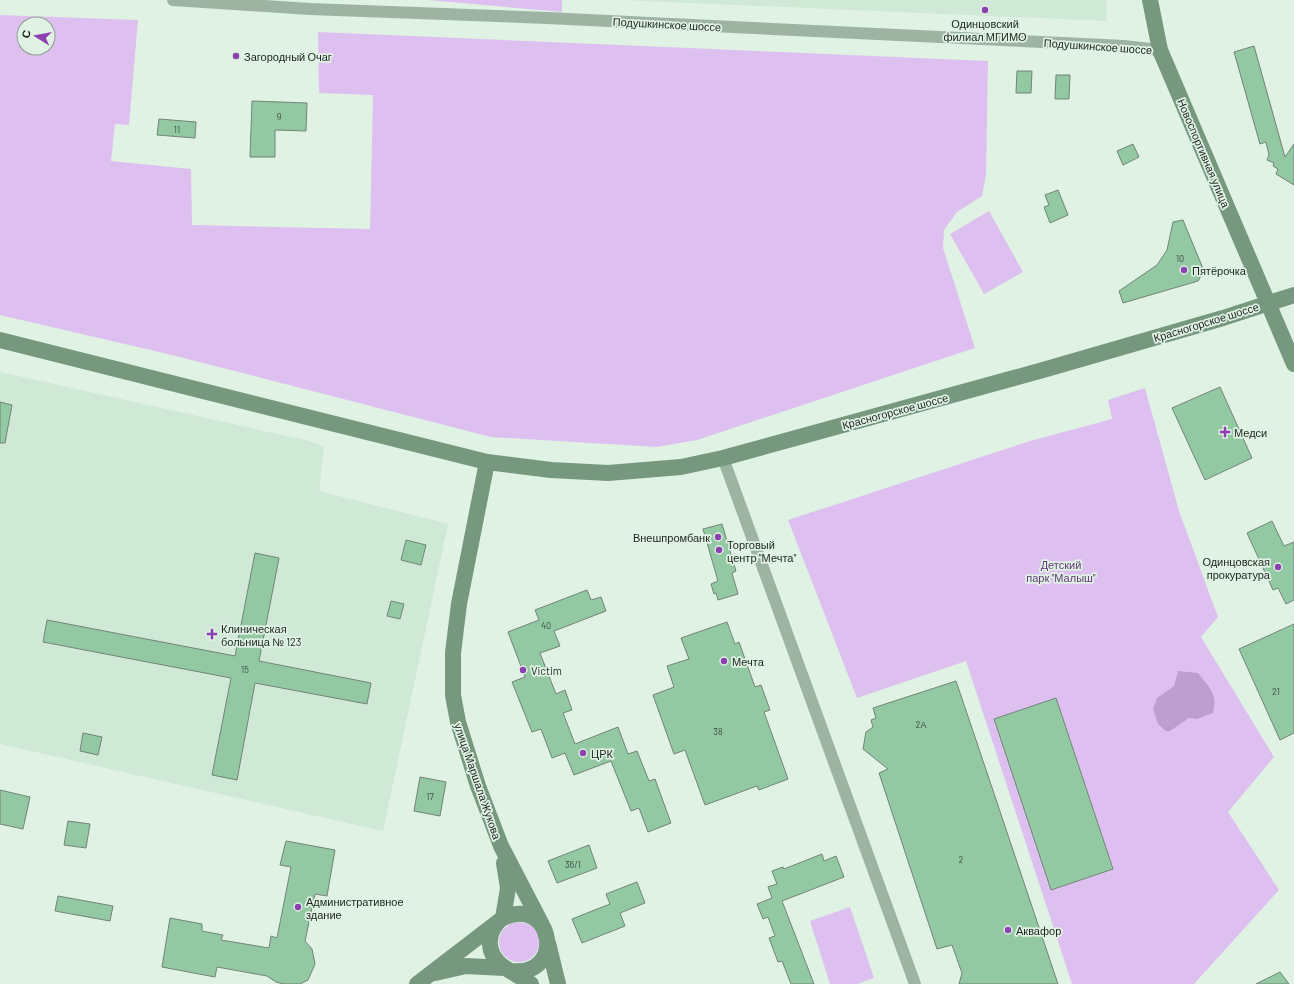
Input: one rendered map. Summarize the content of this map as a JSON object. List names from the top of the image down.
{
  "streets": {
    "main road": ["Новоспортивная улица", "Красногорское шоссе", "улица Маршала Жукова"],
    "street": ["Подушкинское шоссе"]
  },
  "crossings": [
    ["Подушкинское шоссе", "Новоспортивная улица"],
    ["Новоспортивная улица", "Красногорское шоссе"],
    ["Красногорское шоссе", "улица Маршала Жукова"]
  ],
  "parks": ["Детский парк \"Малыш\""],
  "places": {
    "other": [
      "Одинцовский филиал МГИМО",
      "Загородный Очаг",
      "Пятёрочка",
      "Внешпромбанк",
      "Торговый центр \"Мечта\"",
      "Одинцовская прокуратура",
      "Мечта",
      "Victim",
      "ЦРК",
      "Административное здание",
      "Аквафор"
    ],
    "health": ["Медси", "Клиническая больница № 123"]
  },
  "house_numbers": [
    "9",
    "11",
    "10",
    "40",
    "15",
    "21",
    "2А",
    "38",
    "17",
    "2",
    "36/1"
  ],
  "north": "left"
}
